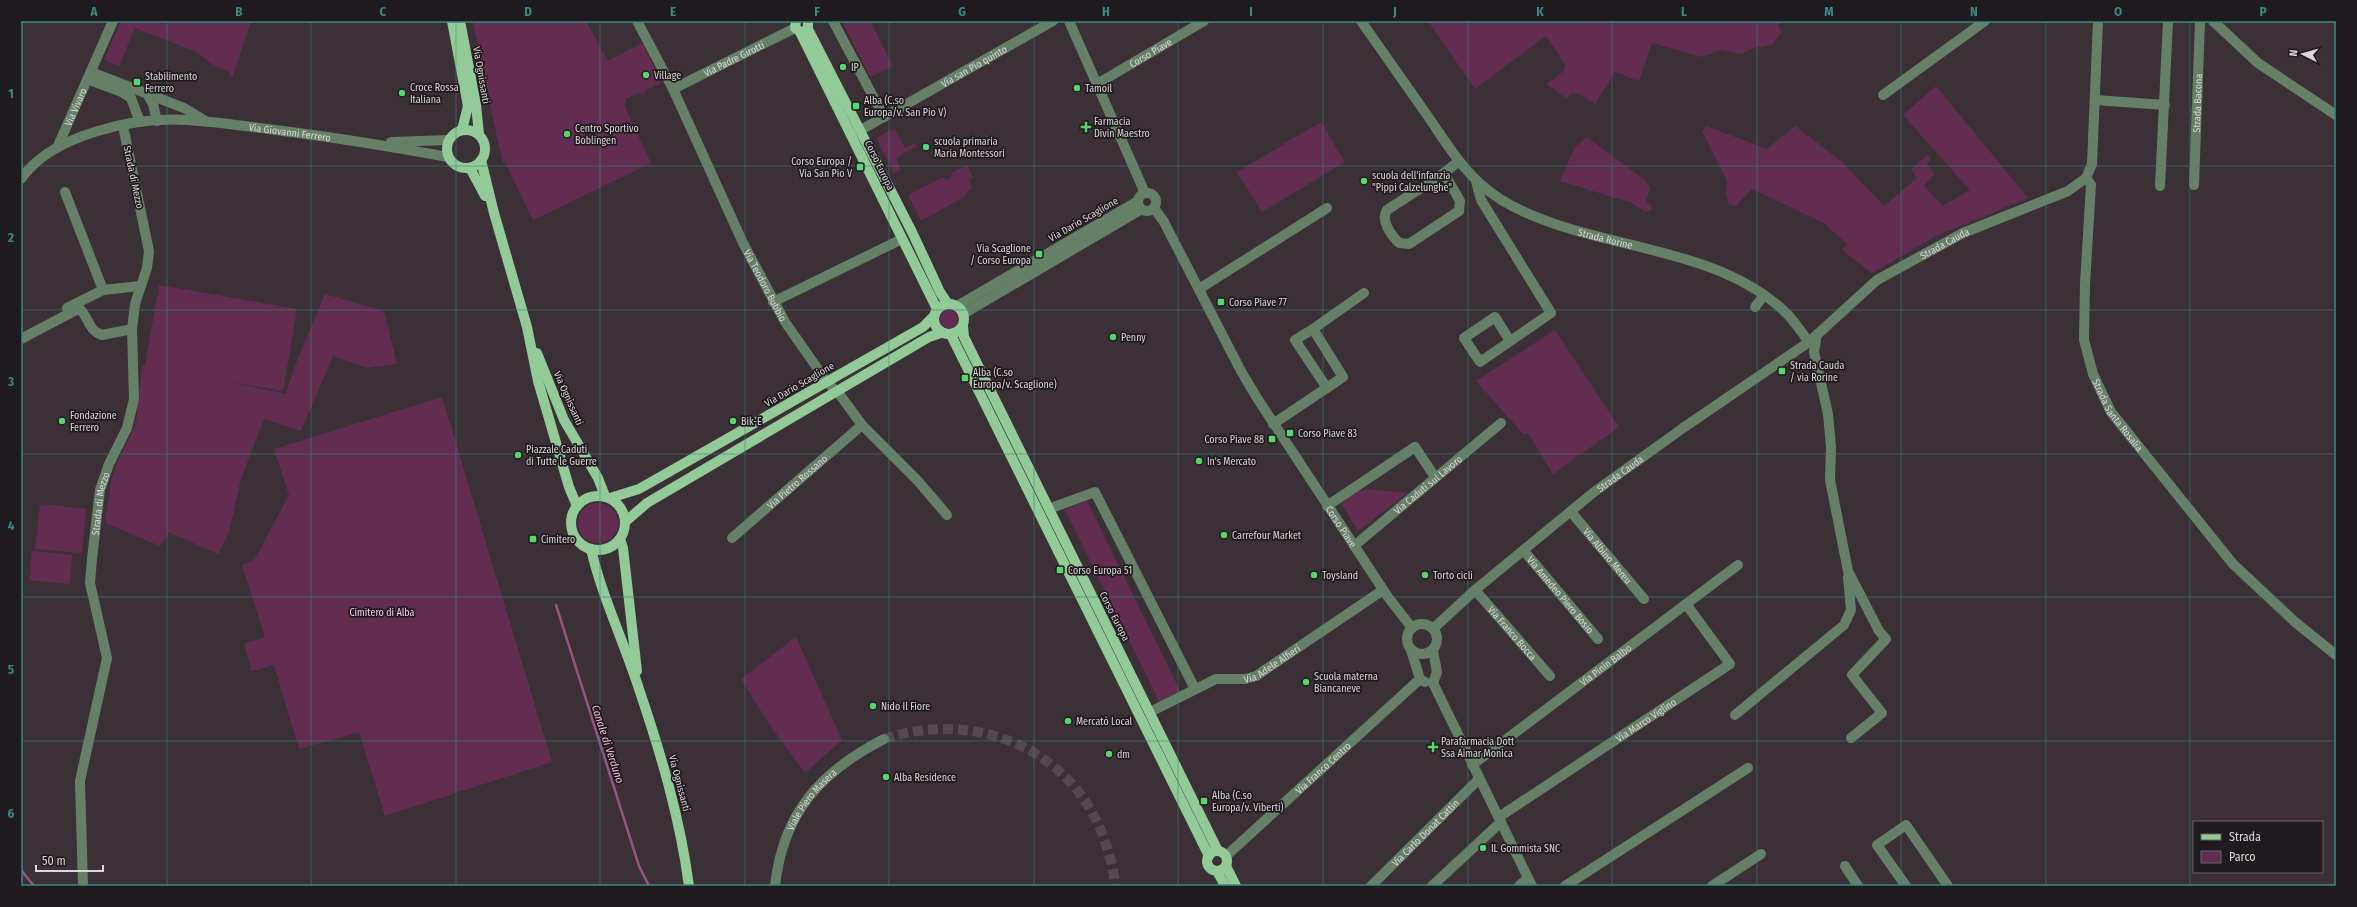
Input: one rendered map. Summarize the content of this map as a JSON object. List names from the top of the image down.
{
  "streets": {
    "main road": ["Via Ognissanti", "Corso Europa", "Via Dario Scaglione"],
    "street": [
      "Corso Piave",
      "Via Padre Girotti",
      "Via san Pio quinto",
      "Strada Bacona",
      "Via Vivaro",
      "Via Giovanni Ferrero",
      "Strada di Mezzo",
      "Strada Rorine",
      "Strada Cauda",
      "Via Teodoro Bubbio",
      "Strada Santa Rosalia",
      "Via Pietro Rossano",
      "Via Caduti sul Lavoro",
      "Via Albino Mereu",
      "Via Amedeo Piero Bosio",
      "Via Franco Bocca",
      "Via Adele Alfieri",
      "Via Pinin Balbo",
      "Via Marco Viglino",
      "Via Franco Centro",
      "Viale Piero Masera",
      "Via Carlo Donat Cattin"
    ]
  },
  "crossings": [
    ["Corso Piave", "Strada Cauda"],
    ["Corso Piave", "Via Caduti sul Lavoro"],
    ["Corso Piave", "Via Adele Alfieri"],
    ["Via Padre Girotti", "Corso Europa"],
    ["Via Padre Girotti", "Via Teodoro Bubbio"],
    ["Via san Pio quinto", "Corso Europa"],
    ["Via Ognissanti", "Via Giovanni Ferrero"],
    ["Via Ognissanti", "Via Dario Scaglione"],
    ["Via Vivaro", "Via Giovanni Ferrero"],
    ["Via Giovanni Ferrero", "Strada di Mezzo"],
    ["Corso Europa", "Via Dario Scaglione"],
    ["Corso Europa", "Via Adele Alfieri"],
    ["Corso Europa", "Via Franco Centro"],
    ["Via Dario Scaglione", "Via Teodoro Bubbio"],
    ["Strada Rorine", "Strada Cauda"],
    ["Strada Cauda", "Strada Santa Rosalia"],
    ["Strada Cauda", "Via Albino Mereu"],
    ["Strada Cauda", "Via Amedeo Piero Bosio"],
    ["Strada Cauda", "Via Franco Bocca"],
    ["Via Teodoro Bubbio", "Via Pietro Rossano"],
    ["Via Pinin Balbo", "Via Marco Viglino"]
  ],
  "water": ["Canale di Verduno"],
  "parks": ["Cimitero di Alba"],
  "places": {
    "other": [
      "IP",
      "Village",
      "Tamoil",
      "Croce Rossa Italiana",
      "Centro Sportivo Boblingen",
      "scuola primaria Maria Montessori",
      "scuola dell'infanzia \"Pippi Calzelunghe\"",
      "Penny",
      "Fondazione Ferrero",
      "Bik-E",
      "Piazzale Caduti di Tutte le Guerre",
      "In's Mercato",
      "Carrefour Market",
      "Toysland",
      "Torto cicli",
      "Scuola materna Biancaneve",
      "Nido Il Fiore",
      "Mercatò Local",
      "dm",
      "Alba Residence",
      "IL Gommista SNC"
    ],
    "transit": [
      "Stabilimento Ferrero",
      "Alba (C.so Europa/v. San Pio V)",
      "Corso Europa / Via San Pio V",
      "Via Scaglione / Corso Europa",
      "Corso Piave 77",
      "Strada Cauda / via Rorine",
      "Alba (C.so Europa/v. Scaglione)",
      "Corso Piave 83",
      "Corso Piave 88",
      "Cimitero",
      "Corso Europa 51",
      "Alba (C.so Europa/v. Viberti)"
    ],
    "health": ["Farmacia Divin Maestro", "Parafarmacia Dott Ssa Aimar Monica"]
  },
  "legend": ["Strada", "Parco"],
  "scale_bar": "50 m",
  "north": "left",
  "grid": {
    "columns": [
      "A",
      "B",
      "C",
      "D",
      "E",
      "F",
      "G",
      "H",
      "I",
      "J",
      "K",
      "L",
      "M",
      "N",
      "O",
      "P"
    ],
    "rows": [
      "1",
      "2",
      "3",
      "4",
      "5",
      "6"
    ]
  }
}
